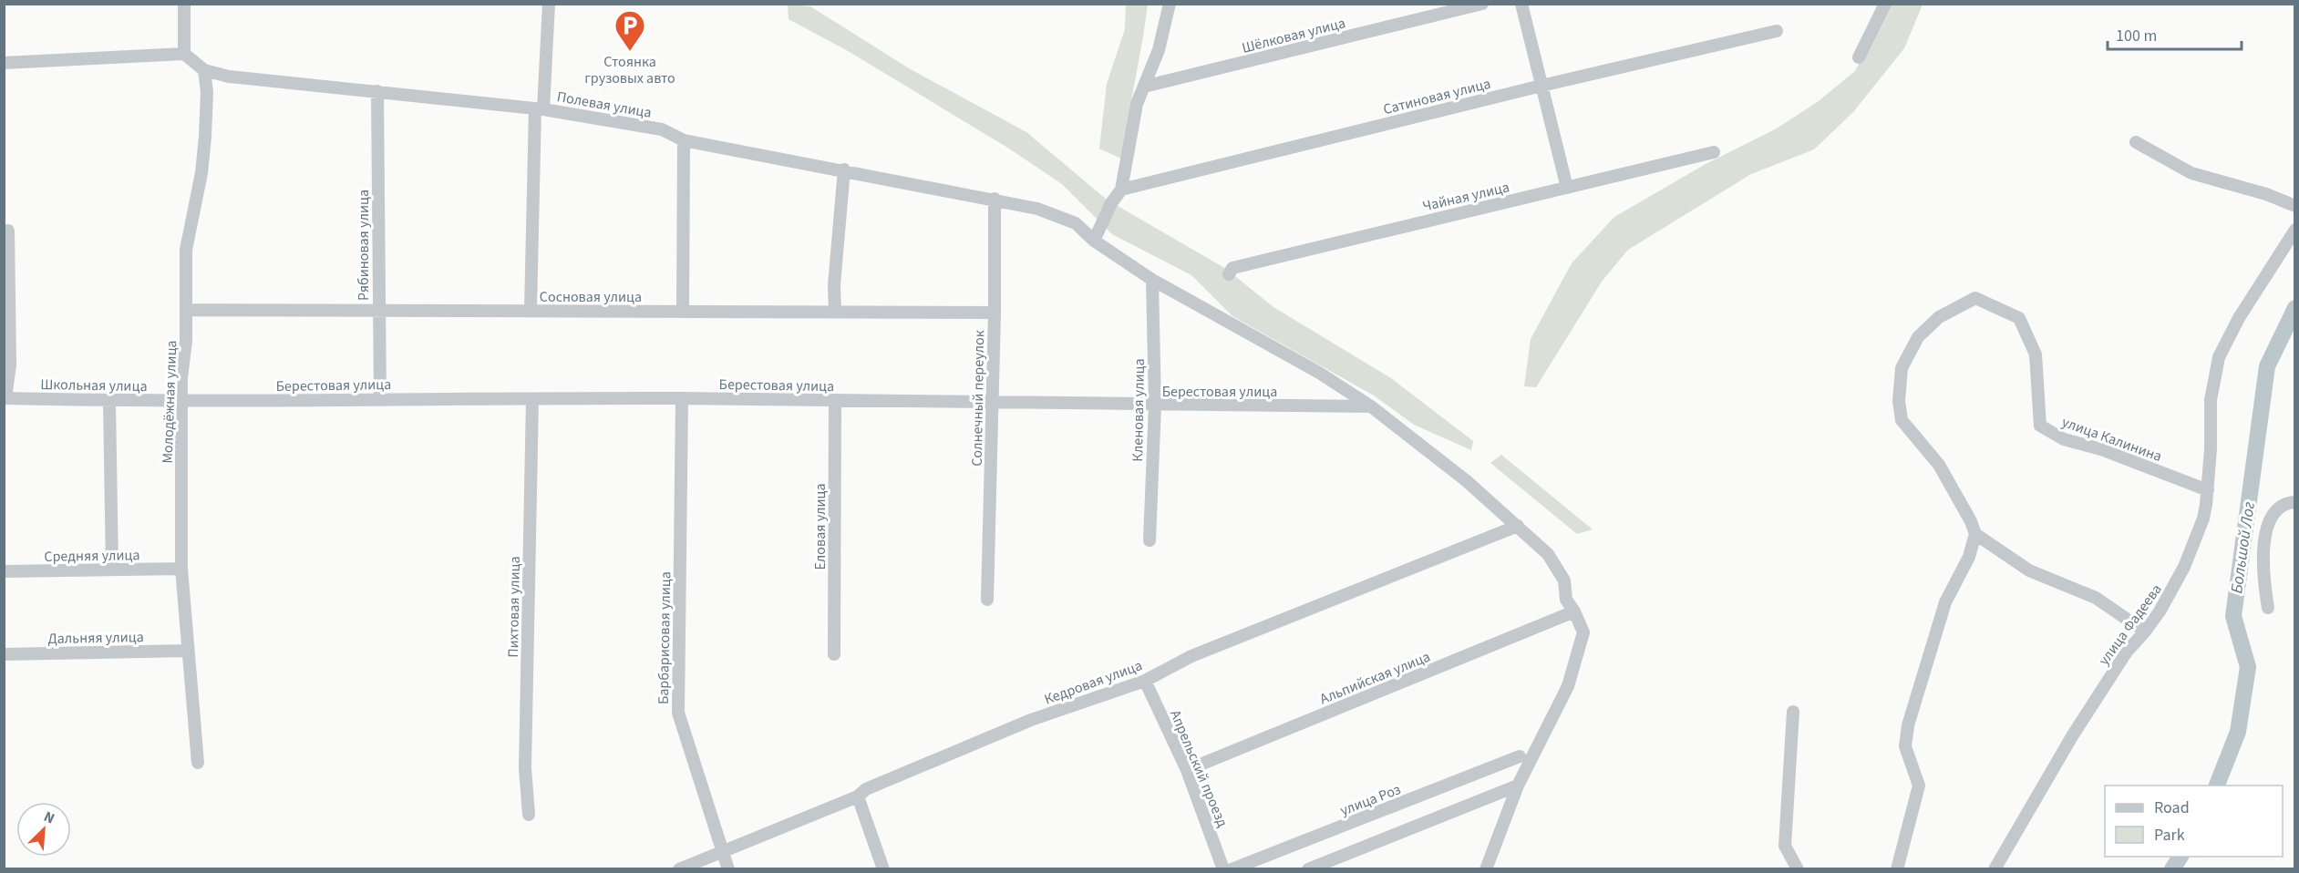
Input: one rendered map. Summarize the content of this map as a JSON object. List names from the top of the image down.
{
  "streets": {
    "street": [
      "Шёлковая улица",
      "Сатиновая улица",
      "Полевая улица",
      "Чайная улица",
      "Рябиновая улица",
      "Сосновая улица",
      "Школьная улица",
      "Берестовая улица",
      "Солнечный переулок",
      "Молодёжная улица",
      "Кленовая улица",
      "улица Калинина",
      "Еловая улица",
      "Средняя улица",
      "Пихтовая улица",
      "улица Фадеева",
      "Дальняя улица",
      "Барбарисовая улица",
      "Альпийская улица",
      "Кедровая улица",
      "Апрельский проезд",
      "улица Роз"
    ]
  },
  "crossings": [
    ["Полевая улица", "Рябиновая улица"],
    ["Полевая улица", "Берестовая улица"],
    ["Полевая улица", "Солнечный переулок"],
    ["Полевая улица", "Молодёжная улица"],
    ["Полевая улица", "Кленовая улица"],
    ["Полевая улица", "Альпийская улица"],
    ["Полевая улица", "Кедровая улица"],
    ["Рябиновая улица", "Сосновая улица"],
    ["Рябиновая улица", "Берестовая улица"],
    ["Сосновая улица", "Солнечный переулок"],
    ["Сосновая улица", "Молодёжная улица"],
    ["Школьная улица", "Берестовая улица"],
    ["Школьная улица", "Молодёжная улица"],
    ["Берестовая улица", "Солнечный переулок"],
    ["Берестовая улица", "Молодёжная улица"],
    ["Берестовая улица", "Кленовая улица"],
    ["Берестовая улица", "Еловая улица"],
    ["Берестовая улица", "Пихтовая улица"],
    ["Берестовая улица", "Барбарисовая улица"],
    ["Молодёжная улица", "Средняя улица"],
    ["Молодёжная улица", "Дальняя улица"],
    ["улица Калинина", "улица Фадеева"],
    ["Барбарисовая улица", "Кедровая улица"],
    ["Альпийская улица", "Апрельский проезд"],
    ["Кедровая улица", "Апрельский проезд"]
  ],
  "water": ["Большой Лог"],
  "places": {
    "parking": ["Стоянка грузовых авто"]
  },
  "legend": ["Road", "Park"],
  "scale_bar": "100 m",
  "north": "top right"
}
